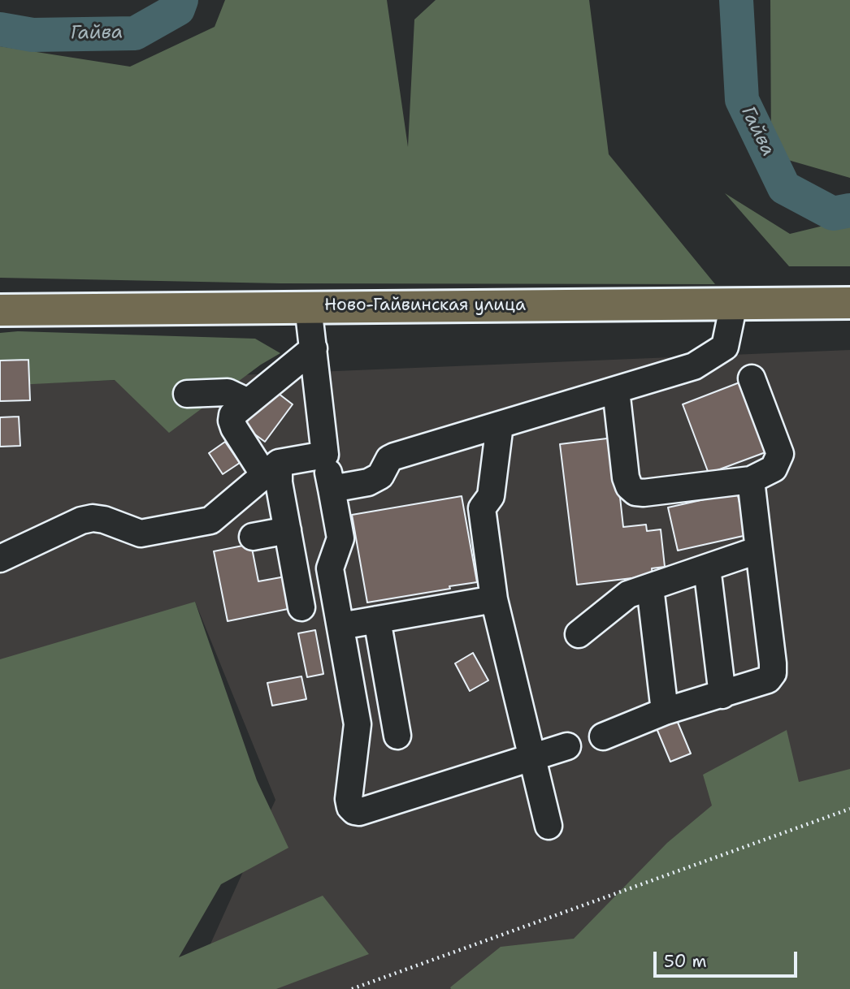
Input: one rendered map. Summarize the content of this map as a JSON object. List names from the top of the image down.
{
  "streets": {
    "main road": ["Ново-Гайвинская улица"]
  },
  "water": ["Гайва"],
  "scale_bar": "50 m"
}
